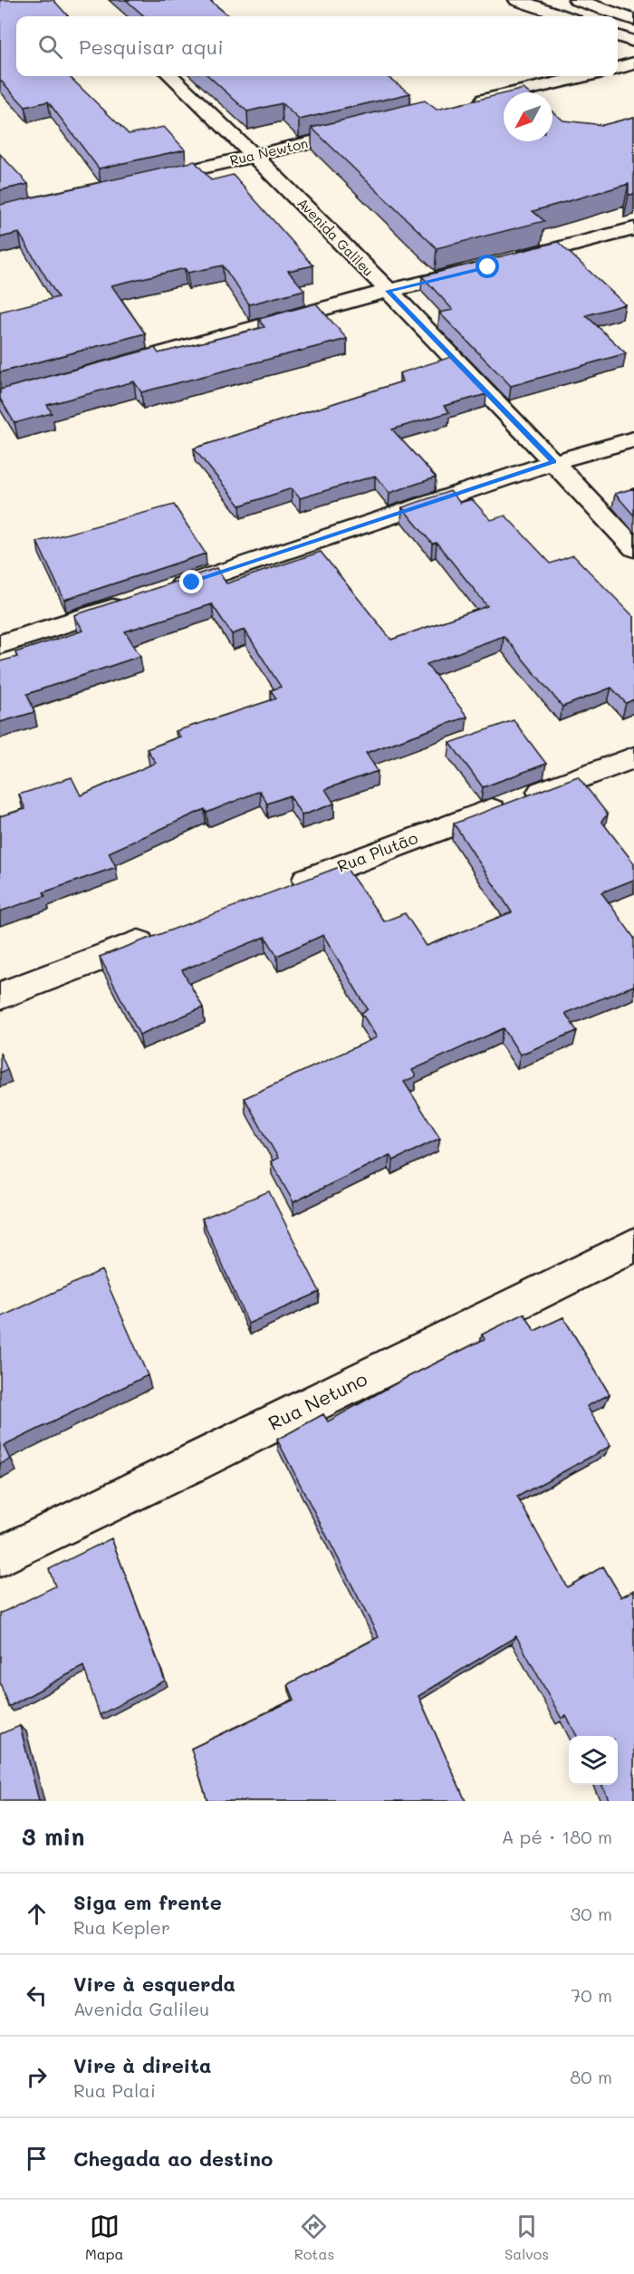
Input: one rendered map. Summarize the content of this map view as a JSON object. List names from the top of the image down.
{
  "streets": {
    "main road": [
      "Rua Newton",
      "Avenida Galileu",
      "Rua Plutão",
      "Rua Netuno"
    ]
  },
  "crossings": [
    ["Rua Newton", "Avenida Galileu"]
  ],
  "north": "bottom left",
  "page": {
    "search": "Pesquisar aqui",
    "heading": ["3 min", "A pé · 180 m"],
    "list": [
      ["Siga em frente", "Rua Kepler", "30 m"],
      ["Vire à esquerda", "Avenida Galileu", "70 m"],
      ["Vire à direita", "Rua Palai", "80 m"],
      "Chegada ao destino"
    ],
    "nav": ["Mapa", "Rotas", "Salvos"]
  }
}
